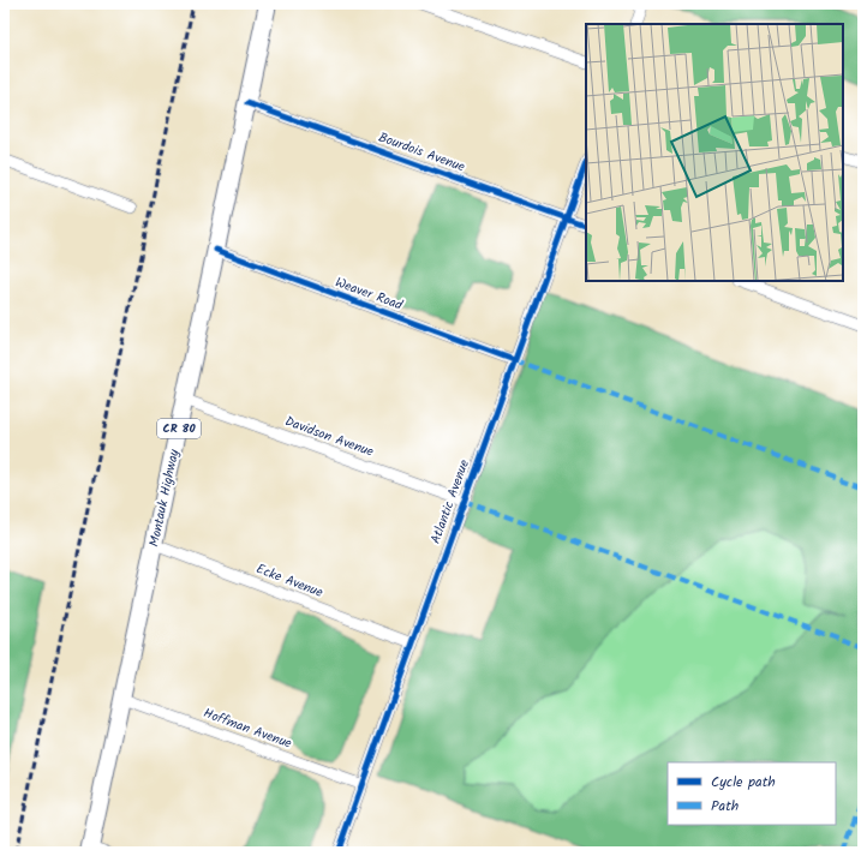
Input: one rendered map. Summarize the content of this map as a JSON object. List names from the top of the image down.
{
  "streets": {
    "main road": ["CR 80", "Montauk Highway"],
    "street": [
      "Bourdois Avenue",
      "Weaver Road",
      "Davidson Avenue",
      "Atlantic Avenue",
      "Ecke Avenue",
      "Hoffman Avenue"
    ]
  },
  "crossings": [
    ["Bourdois Avenue", "Montauk Highway"],
    ["Bourdois Avenue", "Atlantic Avenue"],
    ["Weaver Road", "Montauk Highway"],
    ["Weaver Road", "Atlantic Avenue"],
    ["Davidson Avenue", "Montauk Highway"],
    ["Davidson Avenue", "Atlantic Avenue"],
    ["Montauk Highway", "Ecke Avenue"],
    ["Montauk Highway", "Hoffman Avenue"],
    ["Atlantic Avenue", "Ecke Avenue"],
    ["Atlantic Avenue", "Hoffman Avenue"]
  ],
  "legend": ["Cycle path", "Path"]
}
